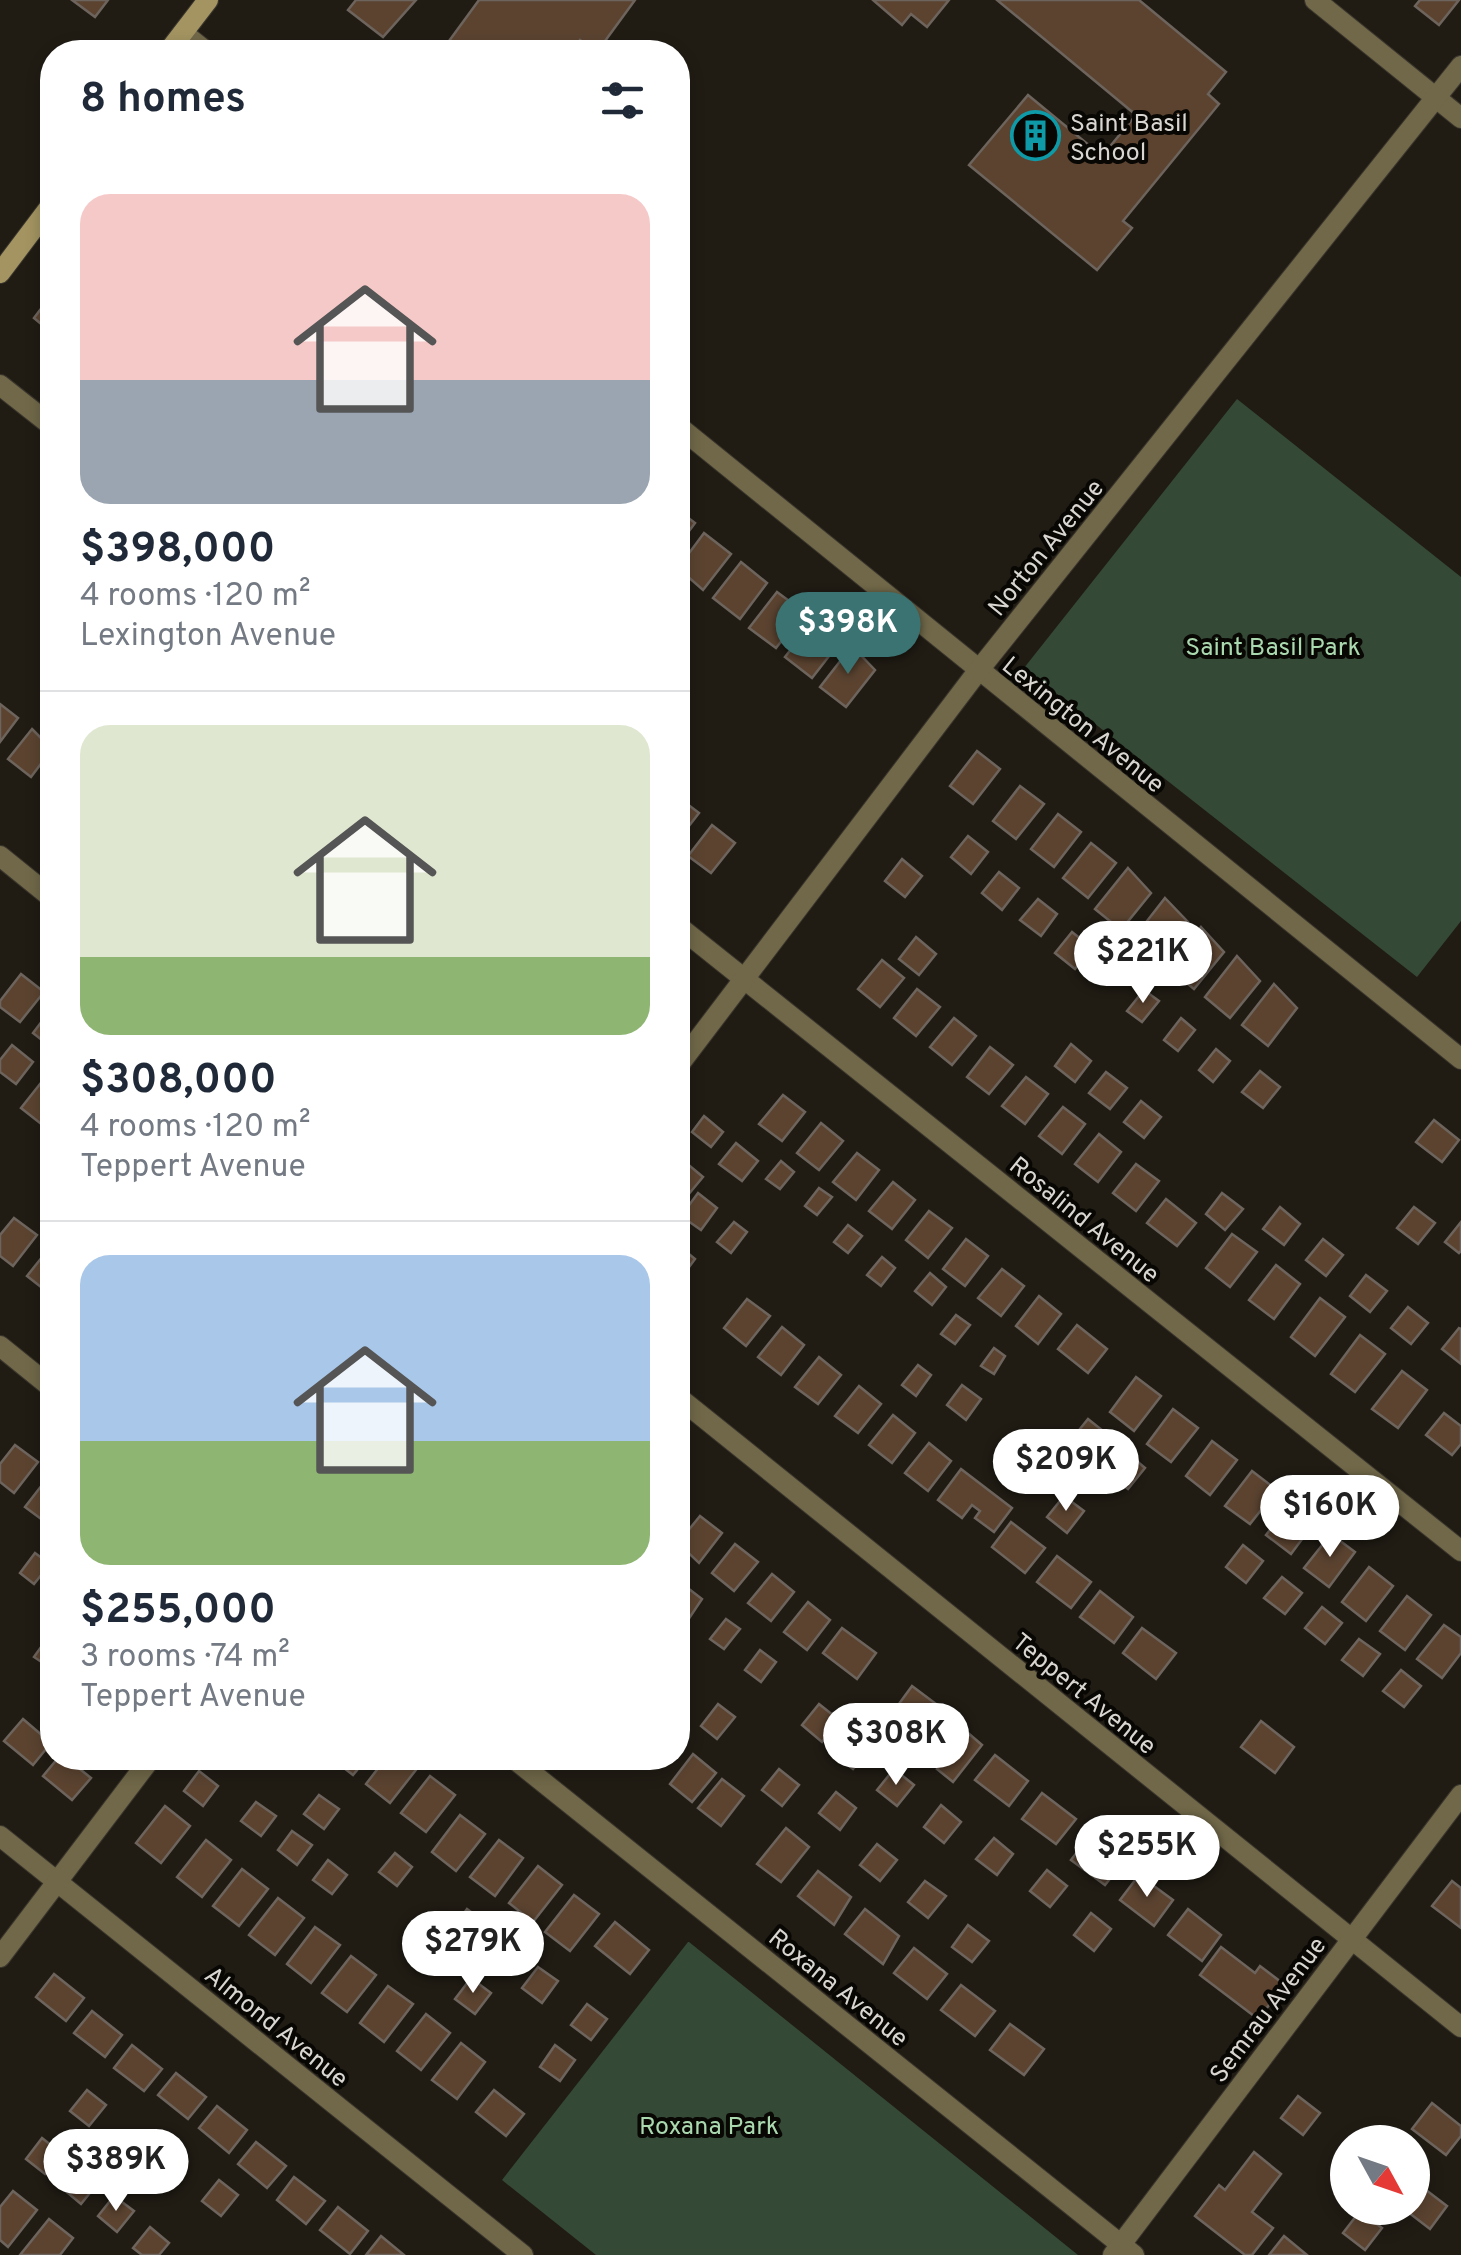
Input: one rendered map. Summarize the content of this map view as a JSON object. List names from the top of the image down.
{
  "streets": {
    "street": [
      "Norton Avenue",
      "Lexington Avenue",
      "Rosalind Avenue",
      "Teppert Avenue",
      "Roxana Avenue",
      "Semrau Avenue",
      "Almond Avenue"
    ]
  },
  "crossings": [
    ["Norton Avenue", "Lexington Avenue"],
    ["Norton Avenue", "Rosalind Avenue"],
    ["Teppert Avenue", "Semrau Avenue"],
    ["Roxana Avenue", "Semrau Avenue"]
  ],
  "parks": ["Saint Basil Park", "Roxana Park"],
  "places": {
    "building": ["Saint Basil School"]
  },
  "north": "bottom right",
  "page": {
    "heading": "8 homes",
    "list": [
      {
        "name": "$398,000",
        "note": "4 rooms · 120 m² · Lexington Avenue"
      },
      {
        "name": "$308,000",
        "note": "4 rooms · 120 m² · Teppert Avenue"
      },
      {
        "name": "$255,000",
        "note": "3 rooms · 74 m² · Teppert Avenue"
      }
    ],
    "price": [
      "$398K",
      "$221K",
      "$209K",
      "$160K",
      "$308K",
      "$255K",
      "$279K",
      "$389K"
    ]
  }
}
